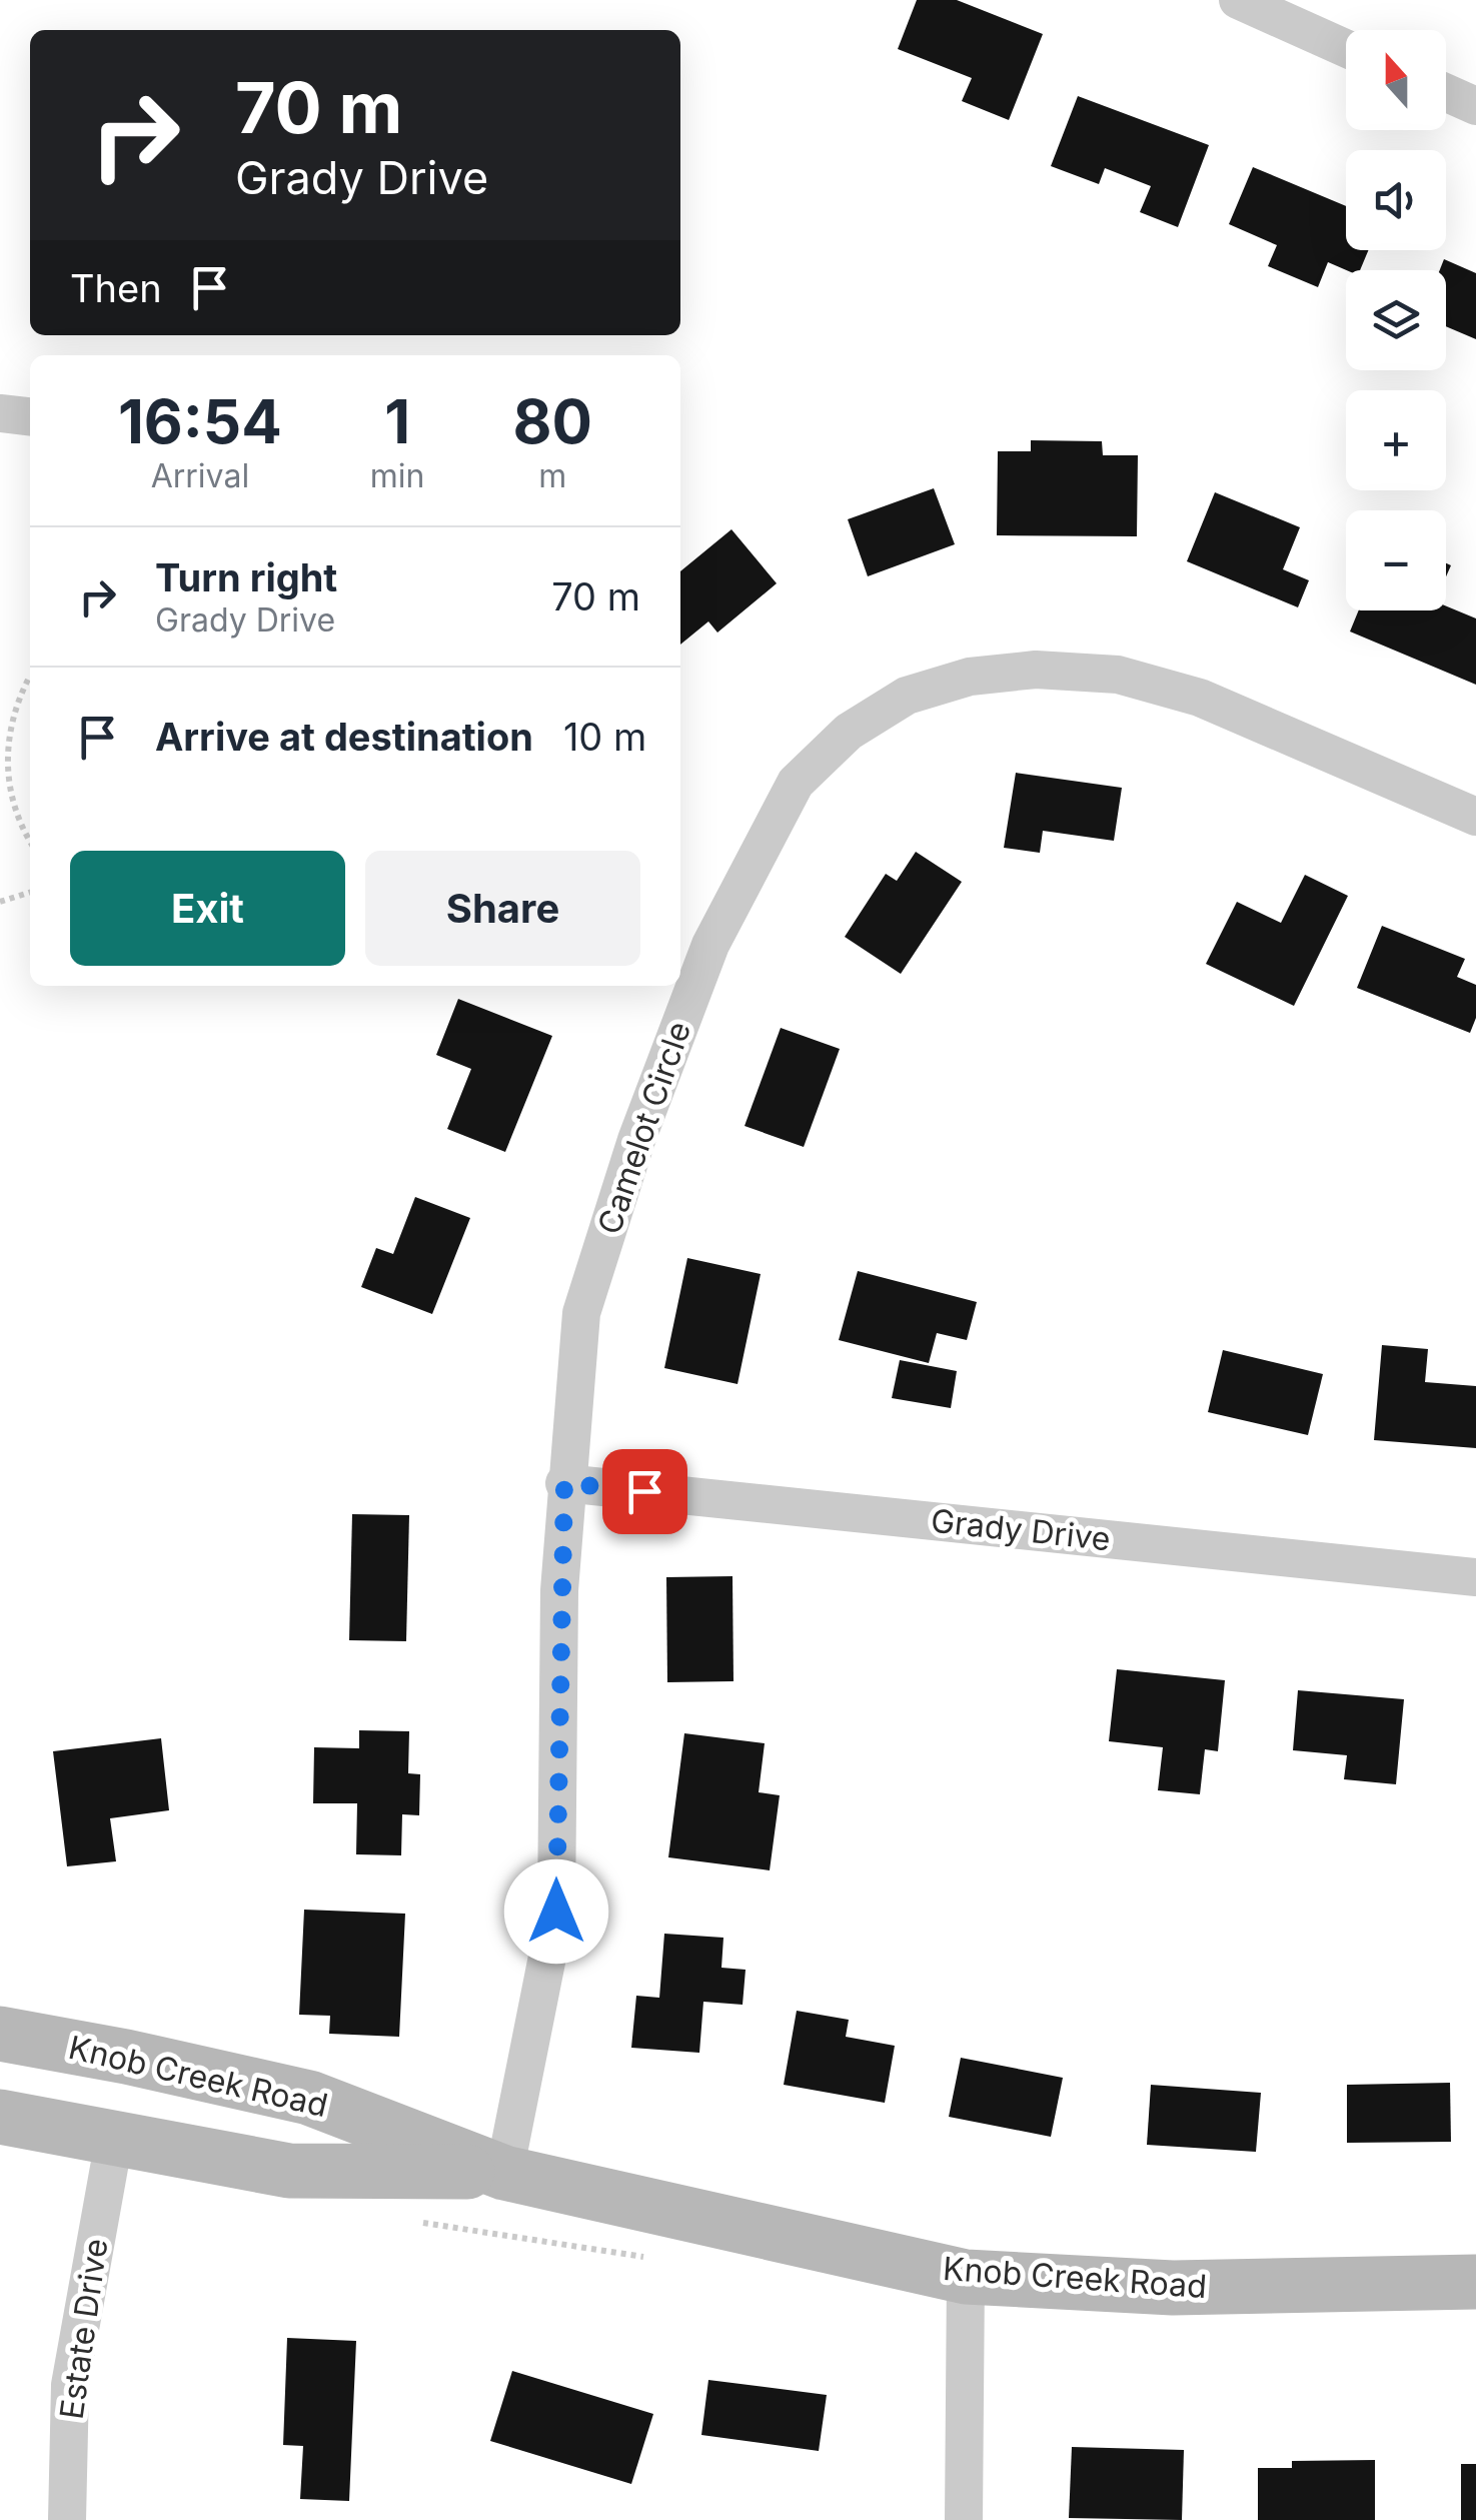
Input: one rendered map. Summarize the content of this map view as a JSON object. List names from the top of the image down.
{
  "streets": {
    "main road": ["Knob Creek Road"],
    "street": ["Camelot Circle", "Grady Drive", "Estate Drive"]
  },
  "crossings": [
    ["Camelot Circle", "Grady Drive"],
    ["Camelot Circle", "Knob Creek Road"],
    ["Knob Creek Road", "Estate Drive"]
  ],
  "north": "top",
  "page": {
    "map_buttons": ["+", "−"],
    "turn": ["70 m", "Grady Drive"],
    "then": "Then",
    "eta": [
      "16:54",
      "Arrival",
      "1",
      "min",
      "80",
      "m"
    ],
    "list": [
      {
        "name": "Turn right",
        "note": "Grady Drive",
        "value": "70 m"
      },
      {
        "name": "Arrive at destination",
        "value": "10 m"
      }
    ],
    "buttons": ["Exit", "Share"]
  }
}
